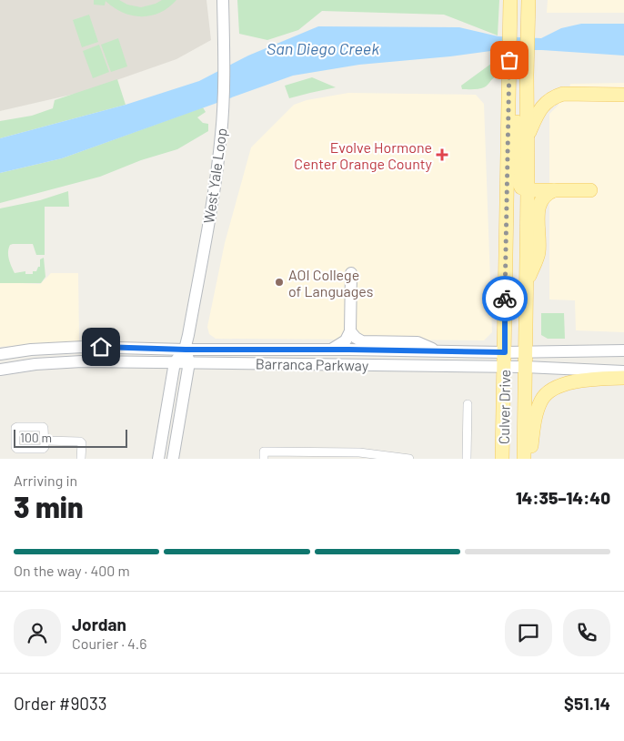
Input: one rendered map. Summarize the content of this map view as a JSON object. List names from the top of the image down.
{
  "streets": {
    "main road": ["West Yale Loop", "Barranca Parkway", "Culver Drive"]
  },
  "crossings": [
    ["West Yale Loop", "Barranca Parkway"],
    ["Barranca Parkway", "Culver Drive"]
  ],
  "water": ["San Diego Creek"],
  "places": {
    "health": ["Evolve Hormone Center Orange County"],
    "other": ["AOI College of Languages"]
  },
  "scale_bar": "100 m",
  "page": {
    "scale": "100 m",
    "heading": ["3 min", "Arriving in", "14:35–14:40"],
    "panel": [
      "Jordan",
      "Courier · 4.6",
      "Order #9033",
      "$51.14"
    ],
    "bar": "On the way · 400 m"
  }
}
